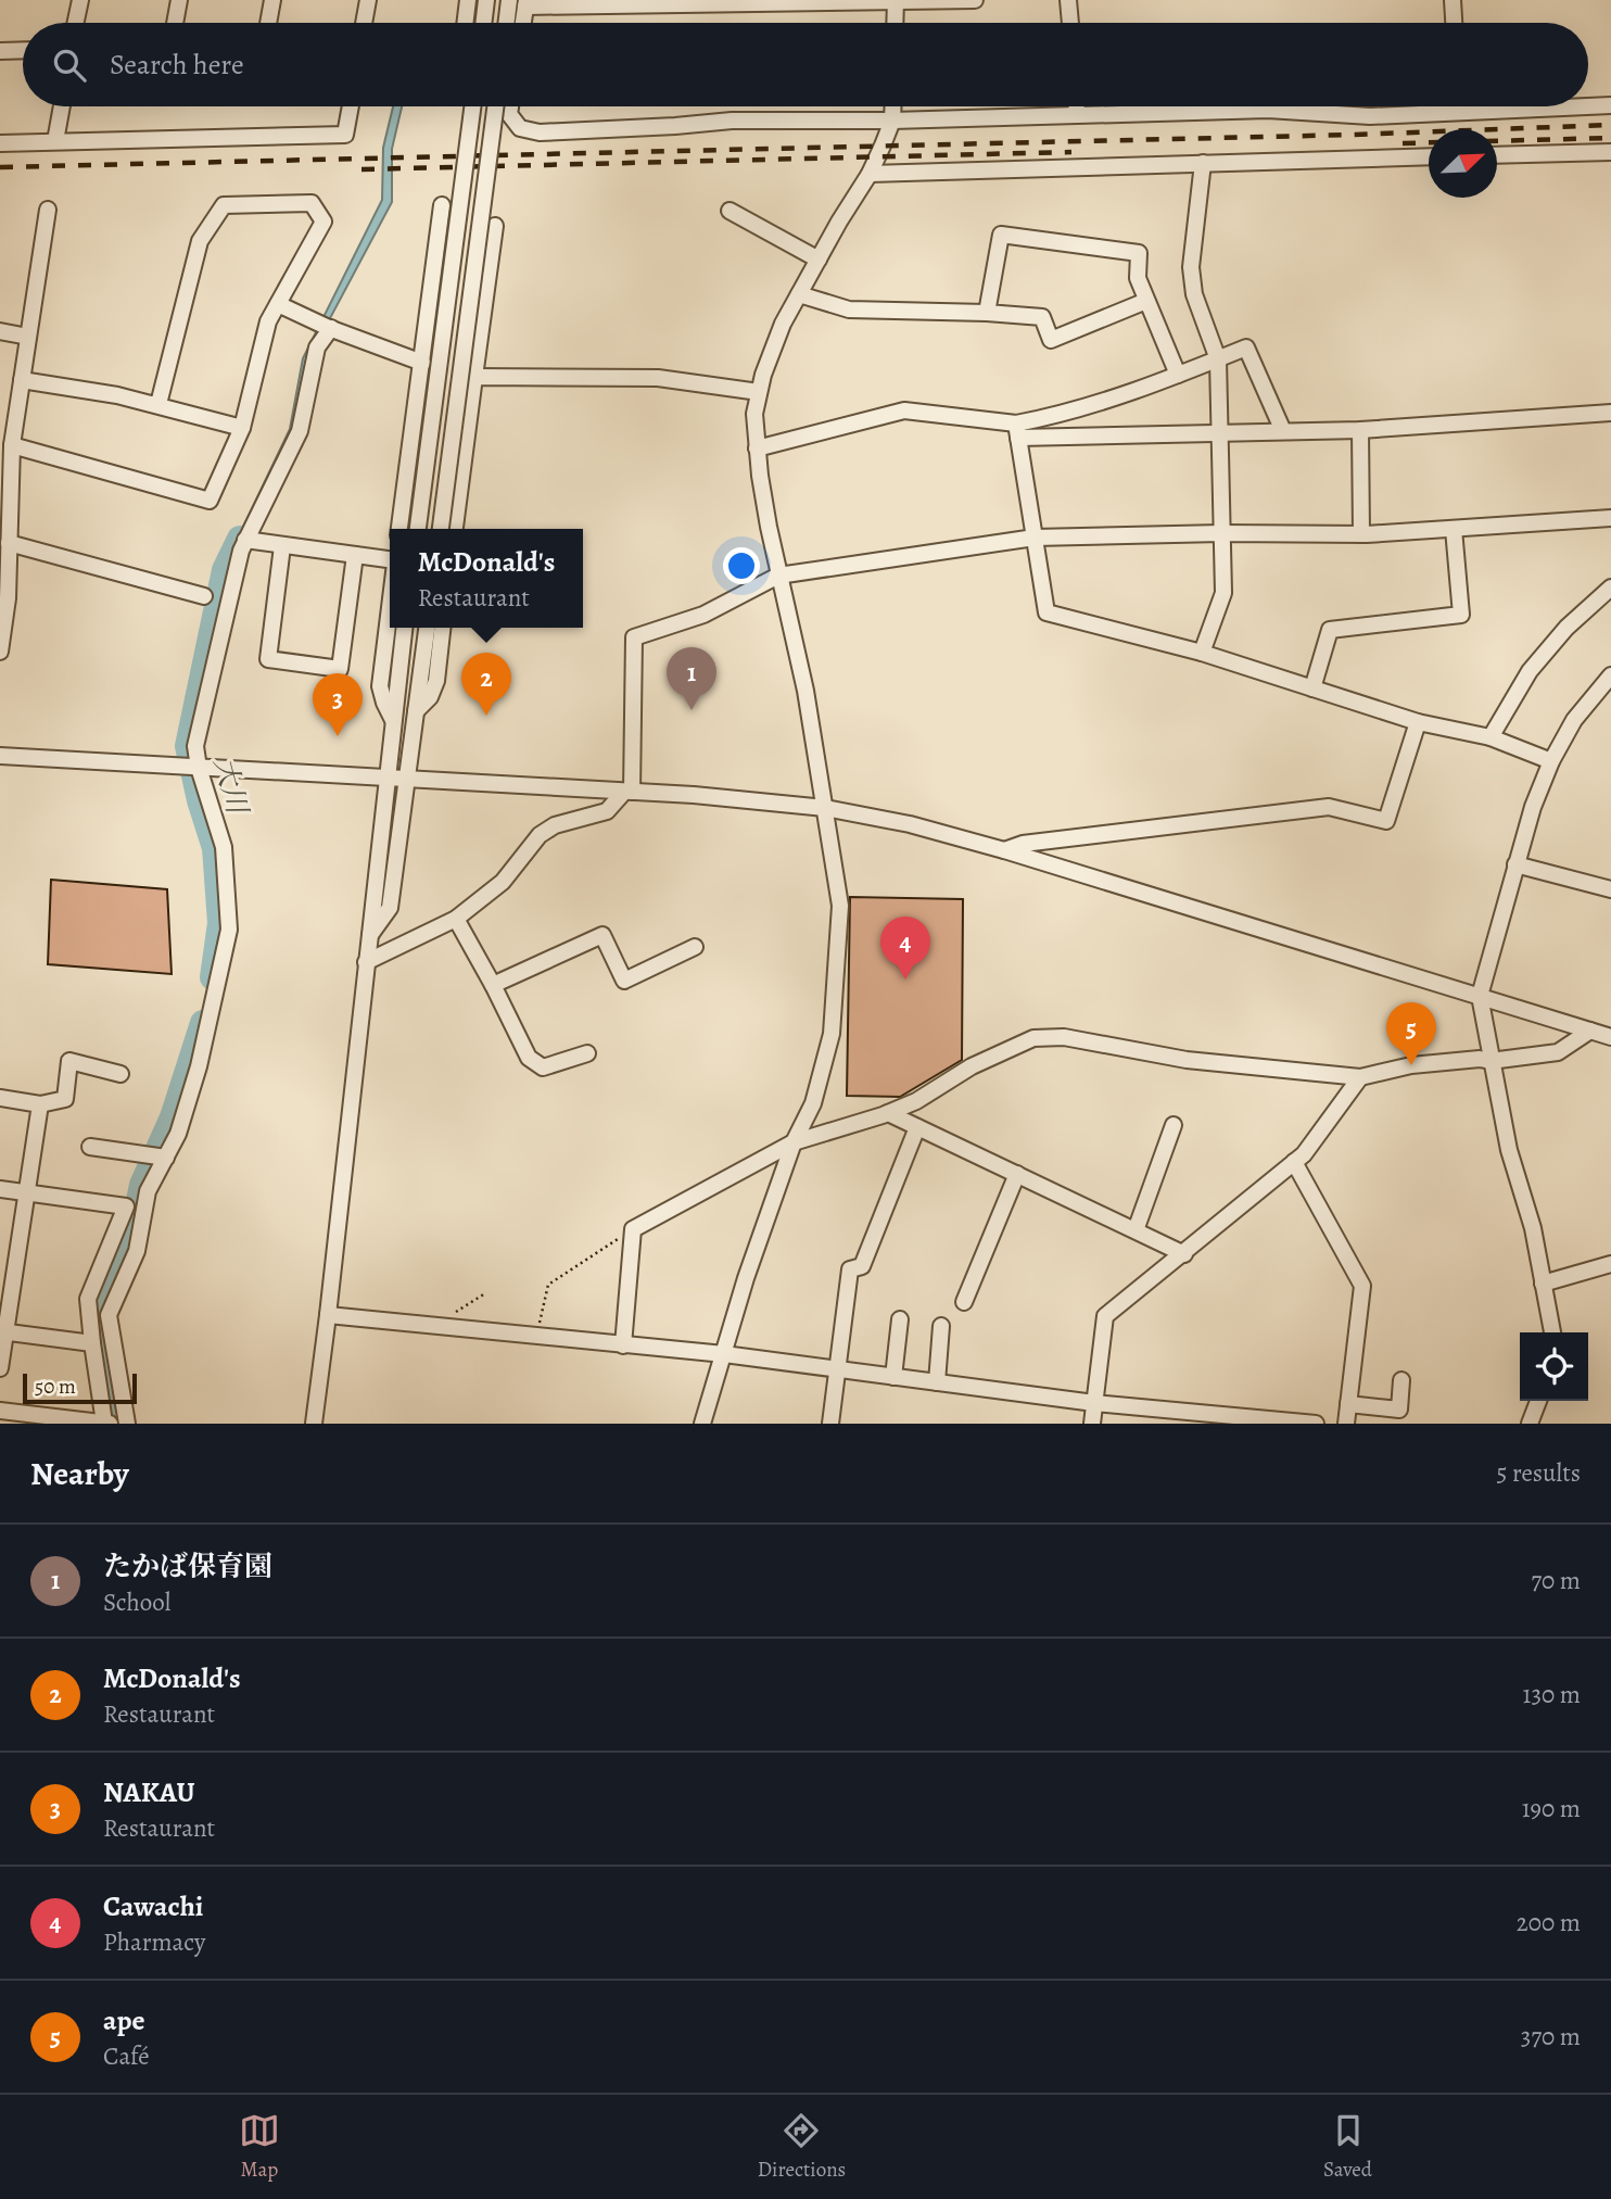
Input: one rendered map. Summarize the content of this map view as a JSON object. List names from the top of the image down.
{
  "water": ["大川"],
  "scale_bar": "50 m",
  "north": "top right",
  "page": {
    "search": "Search here",
    "popup": ["McDonald's", "Restaurant"],
    "pins": [
      "1",
      "2",
      "3",
      "4",
      "5"
    ],
    "scale": "50 m",
    "heading": ["Nearby", "5 results"],
    "list": [
      {
        "mark": "1",
        "name": "たかば保育園",
        "note": "School",
        "value": "70 m"
      },
      {
        "mark": "2",
        "name": "McDonald's",
        "note": "Restaurant",
        "value": "130 m"
      },
      {
        "mark": "3",
        "name": "NAKAU",
        "note": "Restaurant",
        "value": "190 m"
      },
      {
        "mark": "4",
        "name": "Cawachi",
        "note": "Pharmacy",
        "value": "200 m"
      },
      {
        "mark": "5",
        "name": "ape",
        "note": "Café",
        "value": "370 m"
      }
    ],
    "nav": ["Map", "Directions", "Saved"]
  }
}
